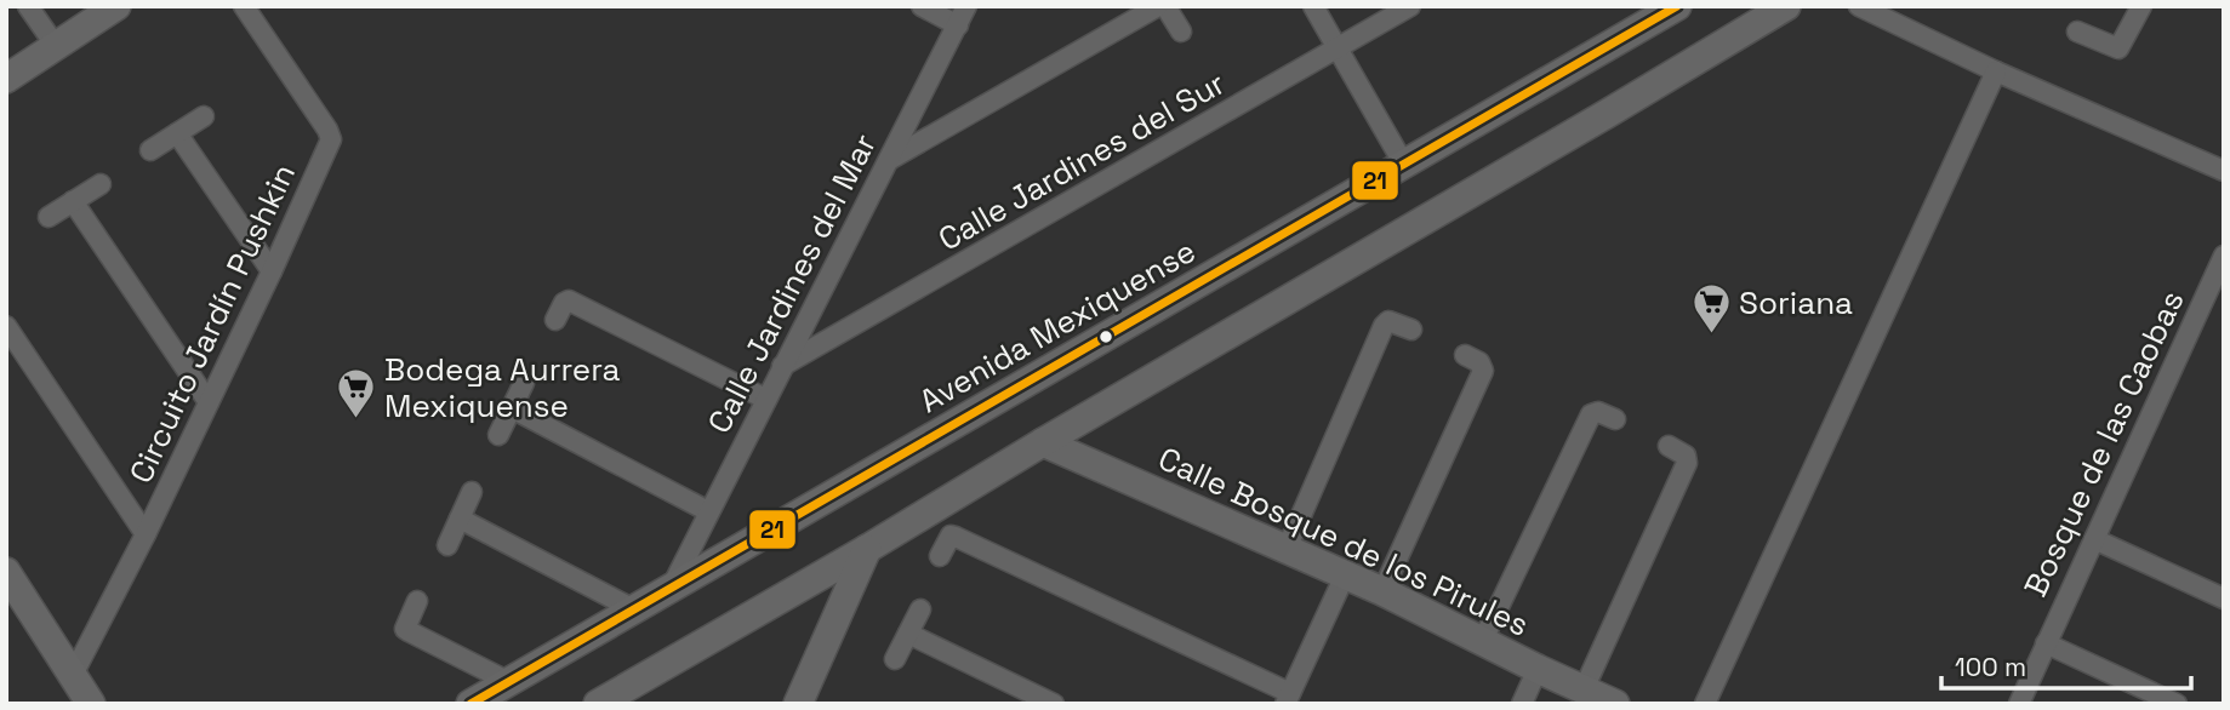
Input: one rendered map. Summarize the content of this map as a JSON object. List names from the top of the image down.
{
  "streets": {
    "main road": ["Avenida Mexiquense", "Calle Bosque de los Pirules"],
    "street": [
      "Calle Jardines del Sur",
      "Calle Jardines del Mar",
      "Circuito Jardín Pushkin",
      "Bosque de las Caobas"
    ]
  },
  "crossings": [
    ["Calle Jardines del Sur", "Calle Jardines del Mar"],
    ["Calle Jardines del Mar", "Avenida Mexiquense"]
  ],
  "places": {
    "supermarket": ["Soriana", "Bodega Aurrera Mexiquense"]
  },
  "lines": ["transit line 21"],
  "scale_bar": "100 m"
}
